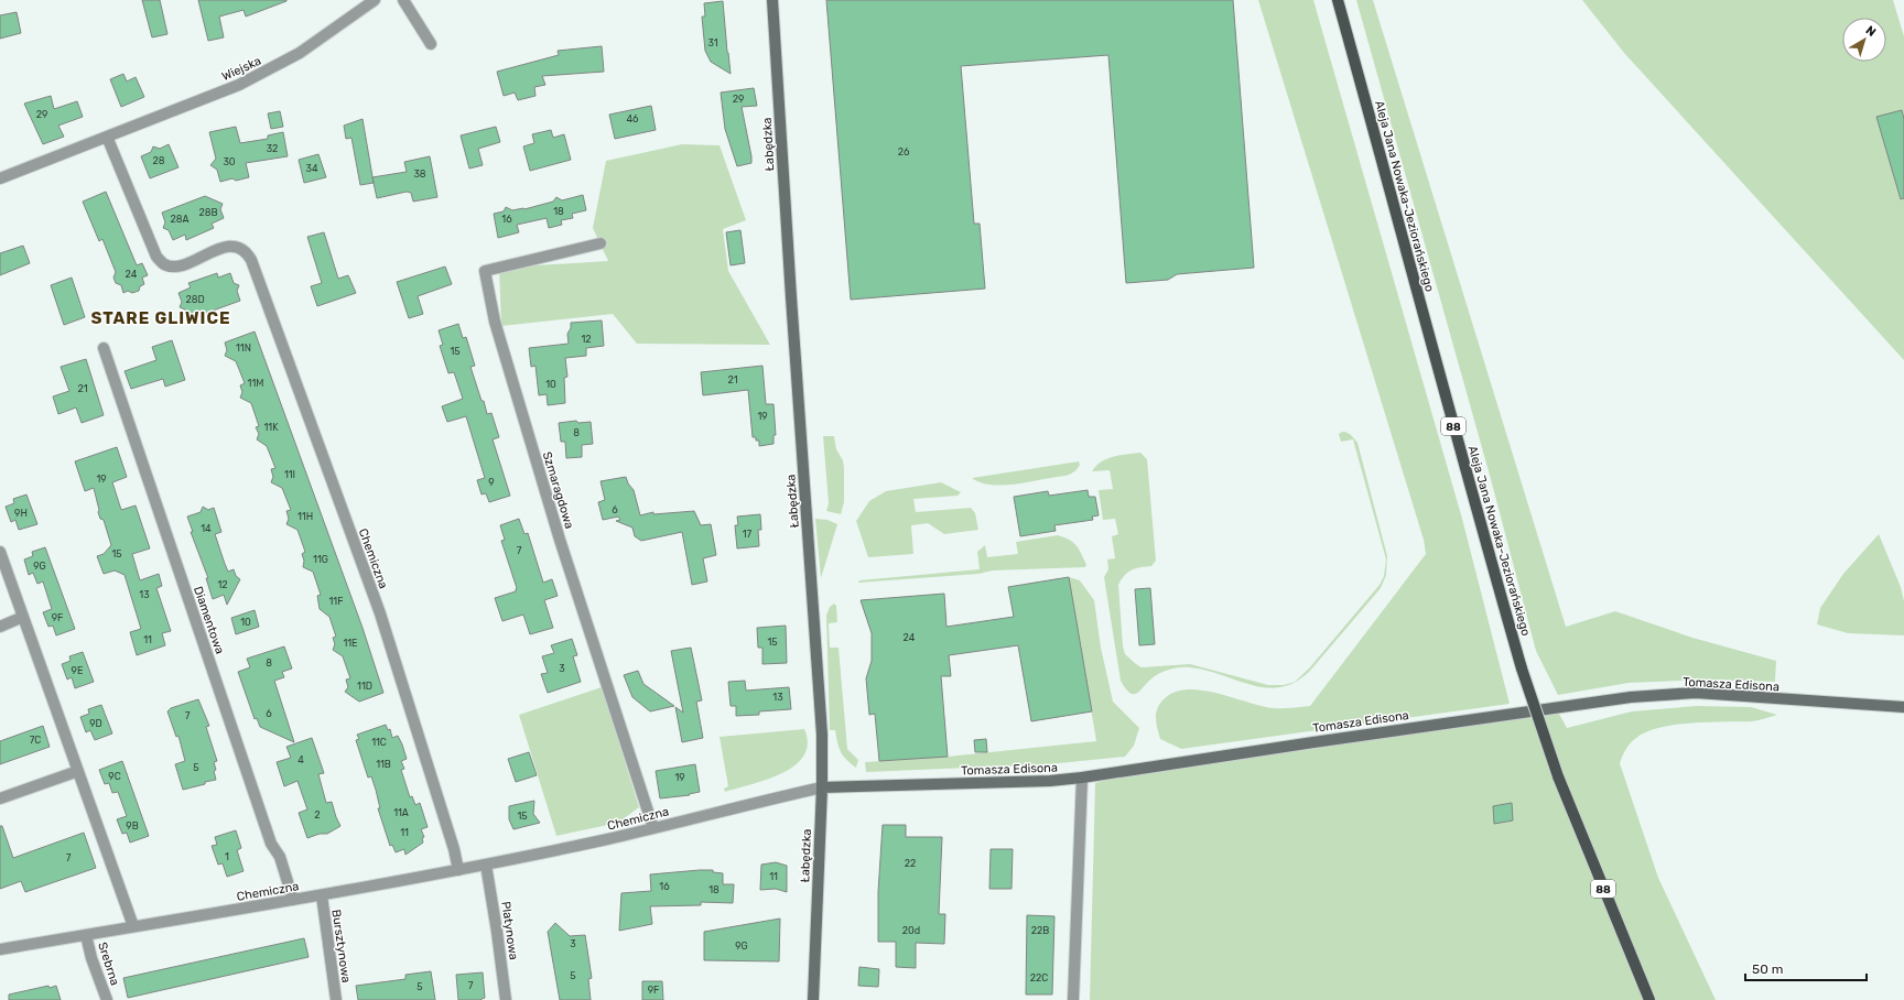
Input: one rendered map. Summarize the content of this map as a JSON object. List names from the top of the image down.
{
  "streets": {
    "main road": ["Aleja Jana Nowaka-Jeziorańskiego", "88"],
    "street": [
      "Wiejska",
      "Łabędzka",
      "Szmaragdowa",
      "Chemiczna",
      "Diamentowa",
      "Tomasza Edisona",
      "Platynowa",
      "Bursztynowa",
      "Srebrna"
    ]
  },
  "crossings": [
    ["Wiejska", "Chemiczna"],
    ["Łabędzka", "Chemiczna"],
    ["Łabędzka", "Tomasza Edisona"],
    ["Szmaragdowa", "Chemiczna"],
    ["Chemiczna", "Diamentowa"],
    ["Chemiczna", "Tomasza Edisona"],
    ["Chemiczna", "Platynowa"],
    ["Chemiczna", "Bursztynowa"],
    ["Chemiczna", "Srebrna"]
  ],
  "districts": ["STARE GLIWICE"],
  "house_numbers": [
    "31",
    "29",
    "29",
    "46",
    "32",
    "26",
    "28",
    "30",
    "34",
    "38",
    "18",
    "28B",
    "28A",
    "16",
    "24",
    "28D",
    "12",
    "11N",
    "15",
    "21",
    "11M",
    "10",
    "21",
    "19",
    "11K",
    "8",
    "11I",
    "19",
    "9",
    "6",
    "9H",
    "11H",
    "14",
    "17",
    "7",
    "15",
    "11G",
    "9G",
    "12",
    "13",
    "11F",
    "9F",
    "10",
    "24",
    "11",
    "15",
    "11E",
    "8",
    "3",
    "9E",
    "11D",
    "13",
    "6",
    "7",
    "9D",
    "7C",
    "11C",
    "4",
    "11B",
    "5",
    "9C",
    "19",
    "11A",
    "2",
    "15",
    "9B",
    "11",
    "1",
    "7",
    "22",
    "11",
    "16",
    "18",
    "20d",
    "22B",
    "3",
    "9G",
    "5",
    "22C",
    "7",
    "5",
    "9F"
  ],
  "scale_bar": "50 m",
  "north": "top right"
}
